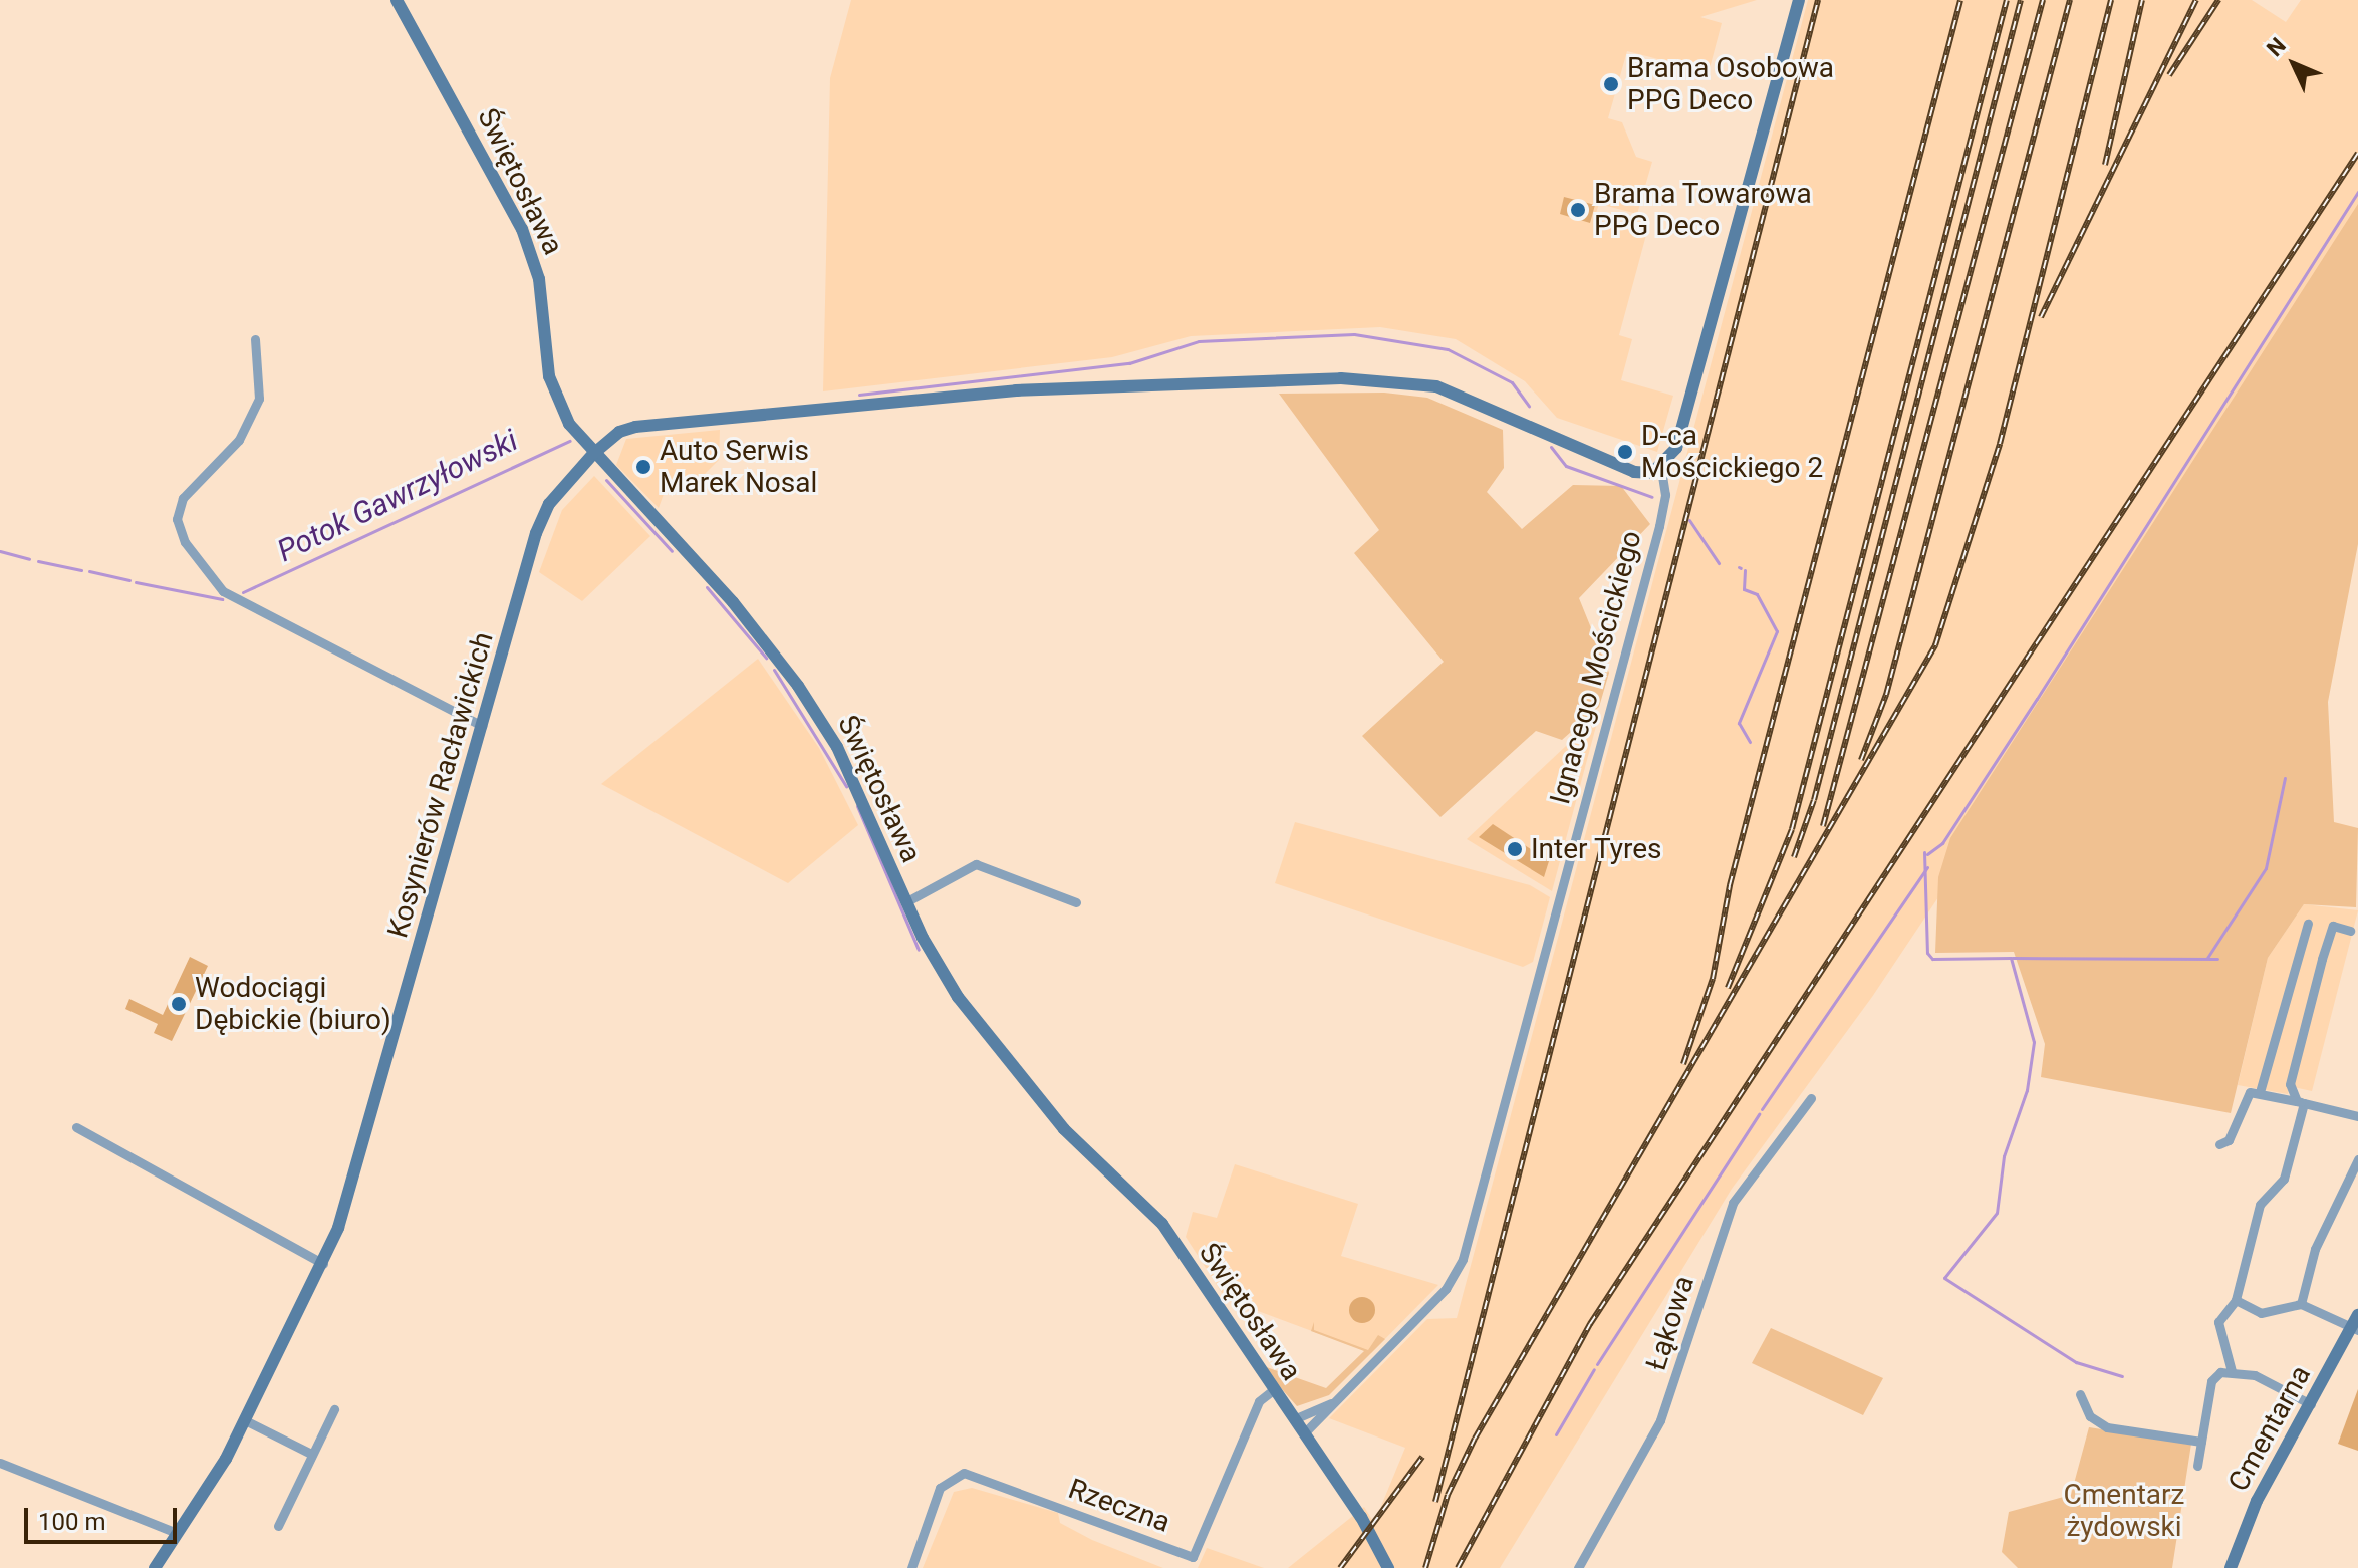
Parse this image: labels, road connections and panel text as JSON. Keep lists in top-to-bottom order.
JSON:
{
  "streets": {
    "street": [
      "Świętosława",
      "Ignacego Mościckiego",
      "Kosynierów Racławickich",
      "Łąkowa",
      "Cmentarna",
      "Rzeczna"
    ]
  },
  "crossings": [
    ["Świętosława", "Ignacego Mościckiego"],
    ["Świętosława", "Kosynierów Racławickich"],
    ["Świętosława", "Rzeczna"],
    ["Ignacego Mościckiego", "Kosynierów Racławickich"]
  ],
  "water": ["Potok Gawrzyłowski"],
  "parks": ["Cmentarz żydowski"],
  "places": [
    "Brama Osobowa PPG Deco",
    "Brama Towarowa PPG Deco",
    "D-ca Mościckiego 2",
    "Auto Serwis Marek Nosal",
    "Inter Tyres",
    "Wodociągi Dębickie (biuro)"
  ],
  "scale_bar": "100 m",
  "north": "top left"
}
